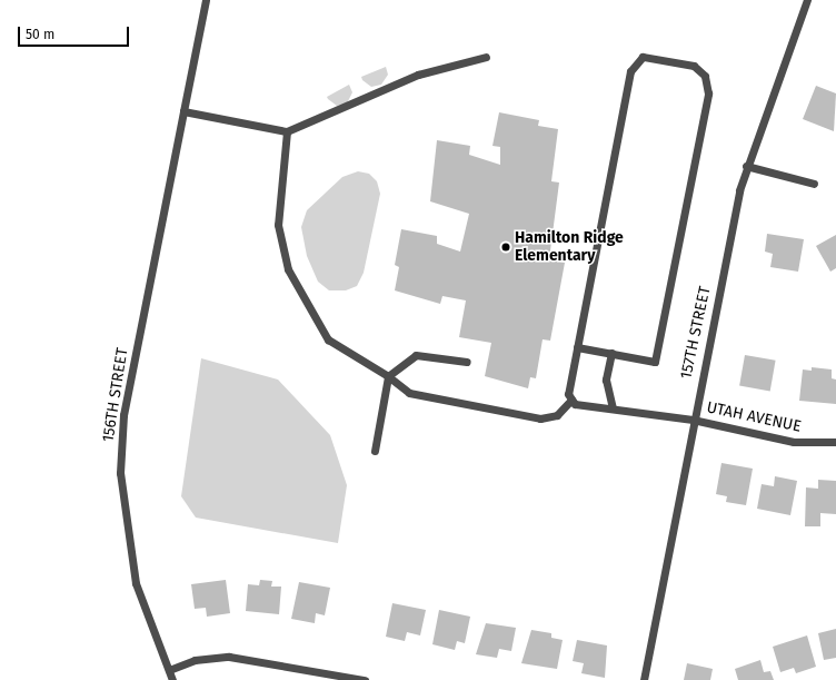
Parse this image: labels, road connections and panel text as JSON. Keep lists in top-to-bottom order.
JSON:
{
  "streets": {
    "street": ["157TH STREET", "156TH STREET", "UTAH AVENUE"]
  },
  "crossings": [
    ["157TH STREET", "UTAH AVENUE"]
  ],
  "places": ["Hamilton Ridge Elementary"],
  "scale_bar": "50 m"
}
